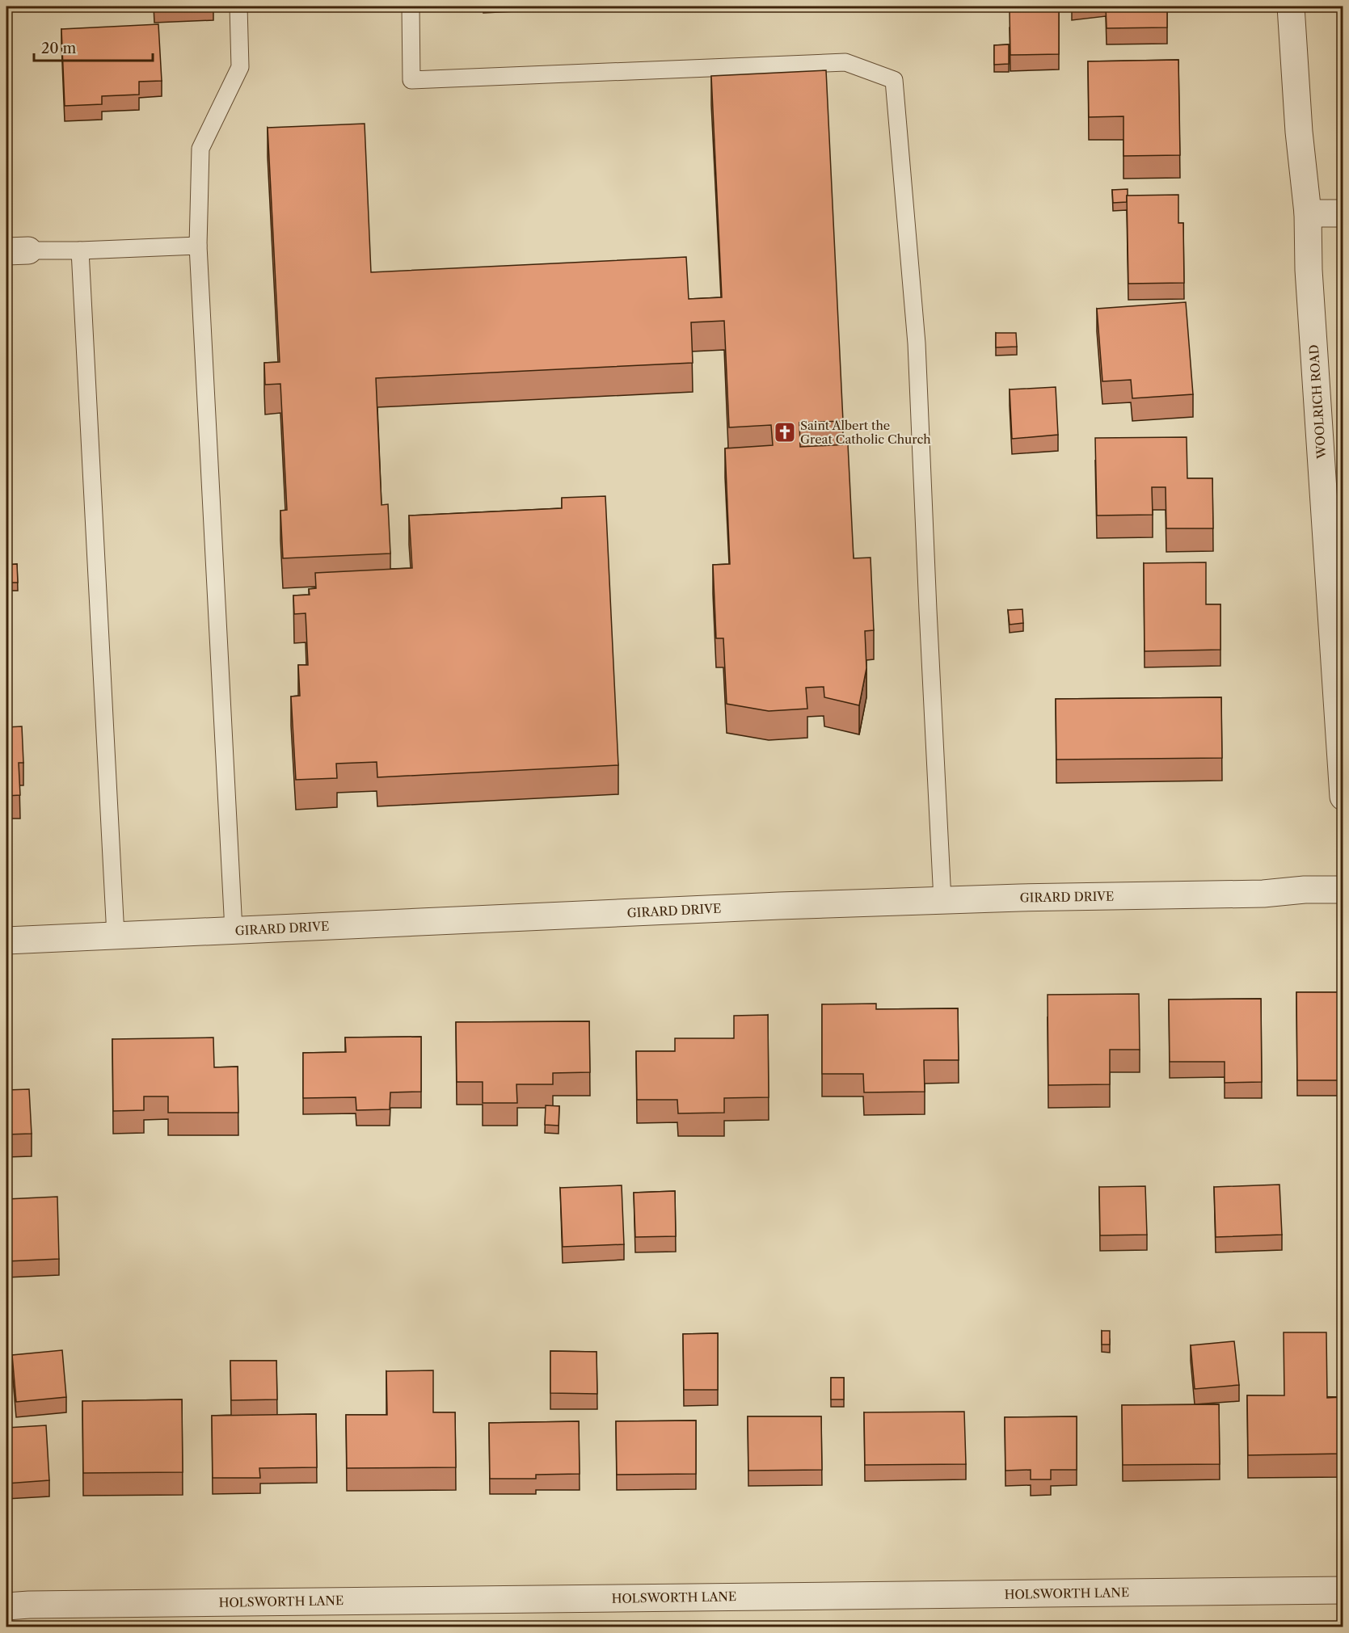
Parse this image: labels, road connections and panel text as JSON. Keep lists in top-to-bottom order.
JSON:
{
  "streets": {
    "street": ["WOOLRICH ROAD", "GIRARD DRIVE", "HOLSWORTH LANE"]
  },
  "places": {
    "church": ["Saint Albert the Great Catholic Church"]
  },
  "scale_bar": "20 m"
}
